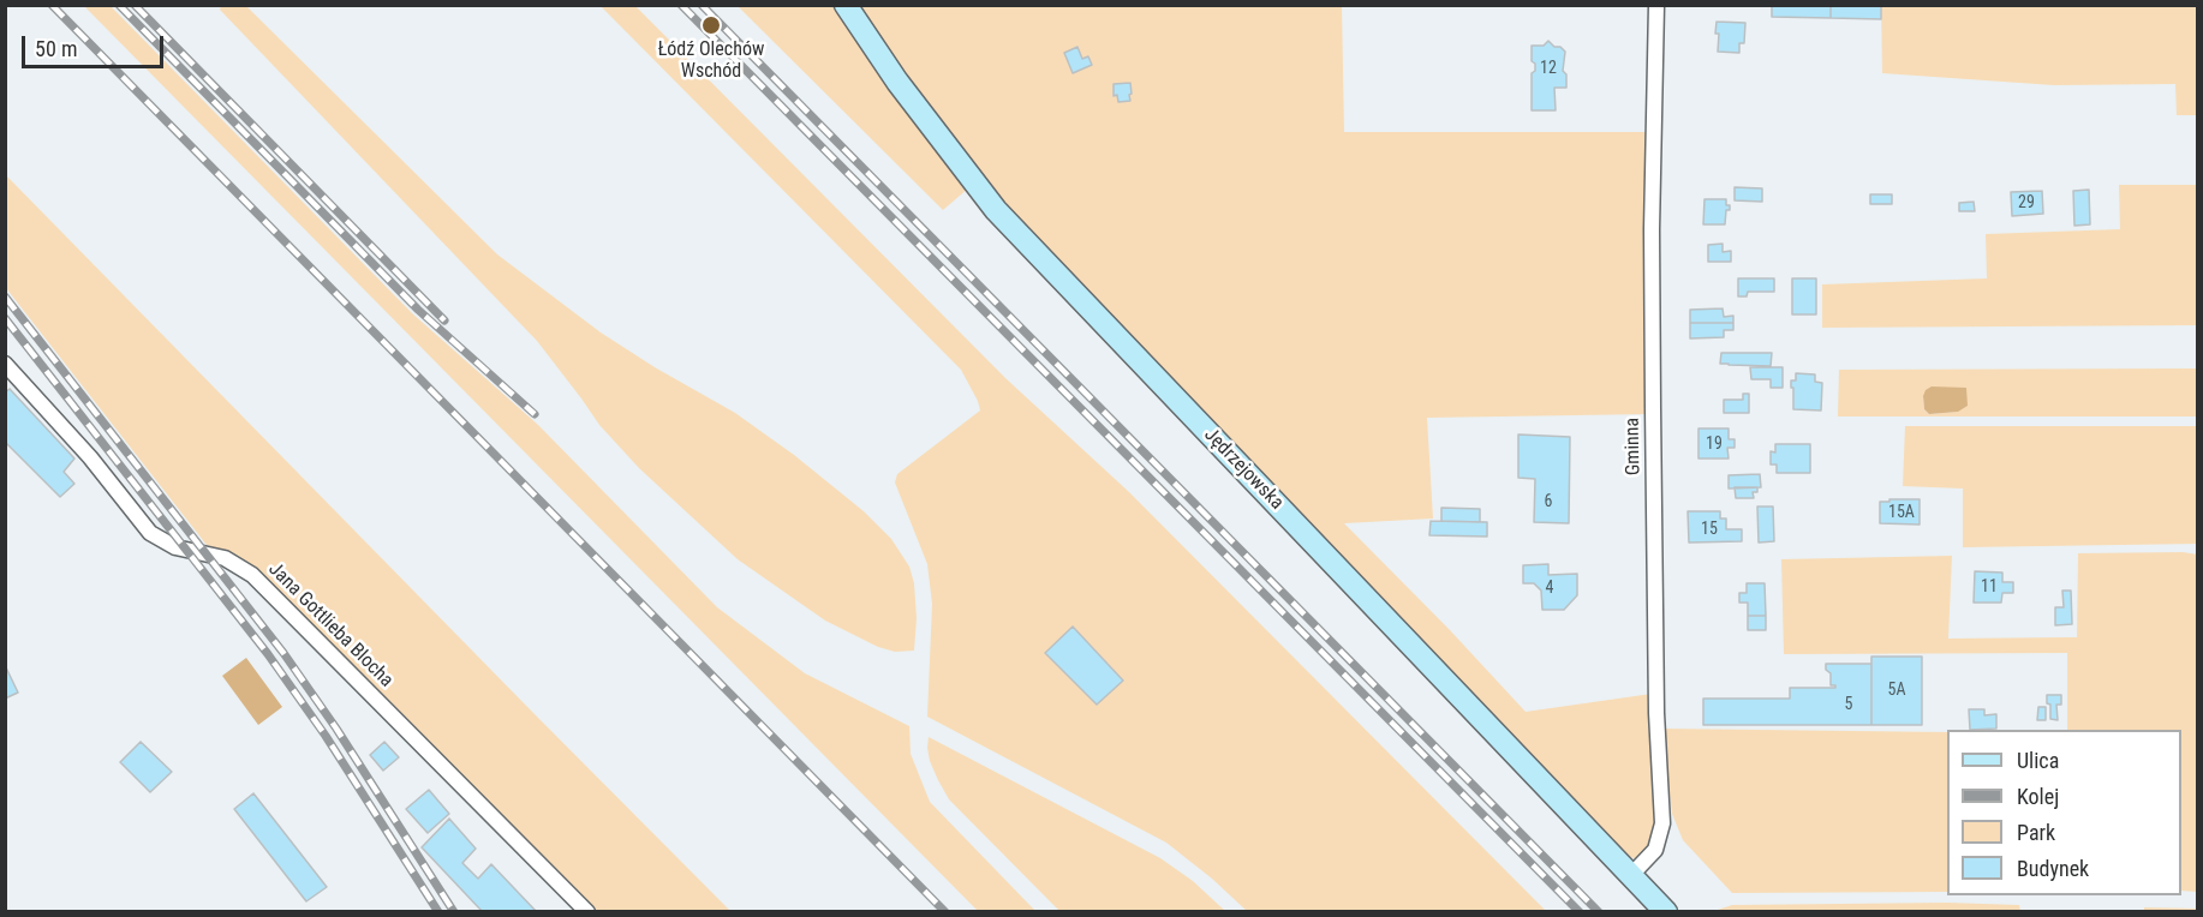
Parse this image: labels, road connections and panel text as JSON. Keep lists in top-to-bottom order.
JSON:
{
  "streets": {
    "street": ["Gminna", "Jędrzejowska", "Jana Gottlieba Blocha"]
  },
  "crossings": [
    ["Gminna", "Jędrzejowska"]
  ],
  "places": ["Łódź Olechów Wschód"],
  "house_numbers": [
    "12",
    "29",
    "19",
    "6",
    "15A",
    "15",
    "11",
    "4",
    "5A",
    "5"
  ],
  "legend": [
    "Ulica",
    "Kolej",
    "Park",
    "Budynek"
  ],
  "scale_bar": "50 m"
}
